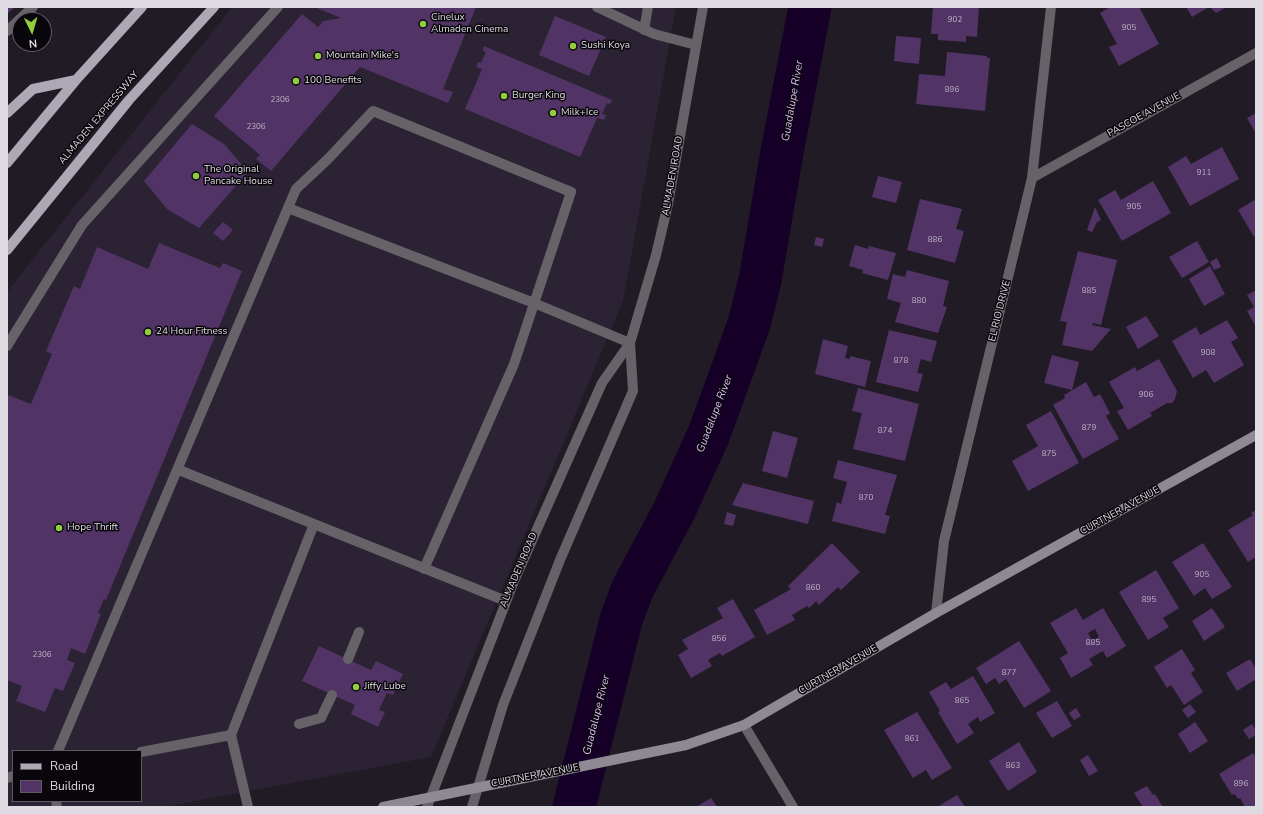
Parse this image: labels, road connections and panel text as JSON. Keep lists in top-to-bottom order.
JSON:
{
  "streets": {
    "main road": ["ALMADEN EXPRESSWAY", "CURTNER AVENUE"],
    "street": ["PASCOE AVENUE", "ALMADEN ROAD", "EL RIO DRIVE"]
  },
  "crossings": [
    ["PASCOE AVENUE", "EL RIO DRIVE"],
    ["ALMADEN ROAD", "CURTNER AVENUE"],
    ["EL RIO DRIVE", "CURTNER AVENUE"]
  ],
  "water": ["Guadalupe River"],
  "places": [
    "Cinelux Almaden Cinema",
    "Sushi Koya",
    "Mountain Mike's",
    "100 Benefits",
    "Burger King",
    "Milk+Ice",
    "The Original Pancake House",
    "24 Hour Fitness",
    "Hope Thrift",
    "Jiffy Lube"
  ],
  "house_numbers": [
    "902",
    "905",
    "896",
    "2306",
    "2306",
    "911",
    "905",
    "886",
    "885",
    "880",
    "908",
    "878",
    "906",
    "879",
    "874",
    "875",
    "870",
    "905",
    "860",
    "895",
    "856",
    "885",
    "2306",
    "877",
    "865",
    "861",
    "863",
    "896"
  ],
  "legend": ["Road", "Building"],
  "north": "bottom"
}
